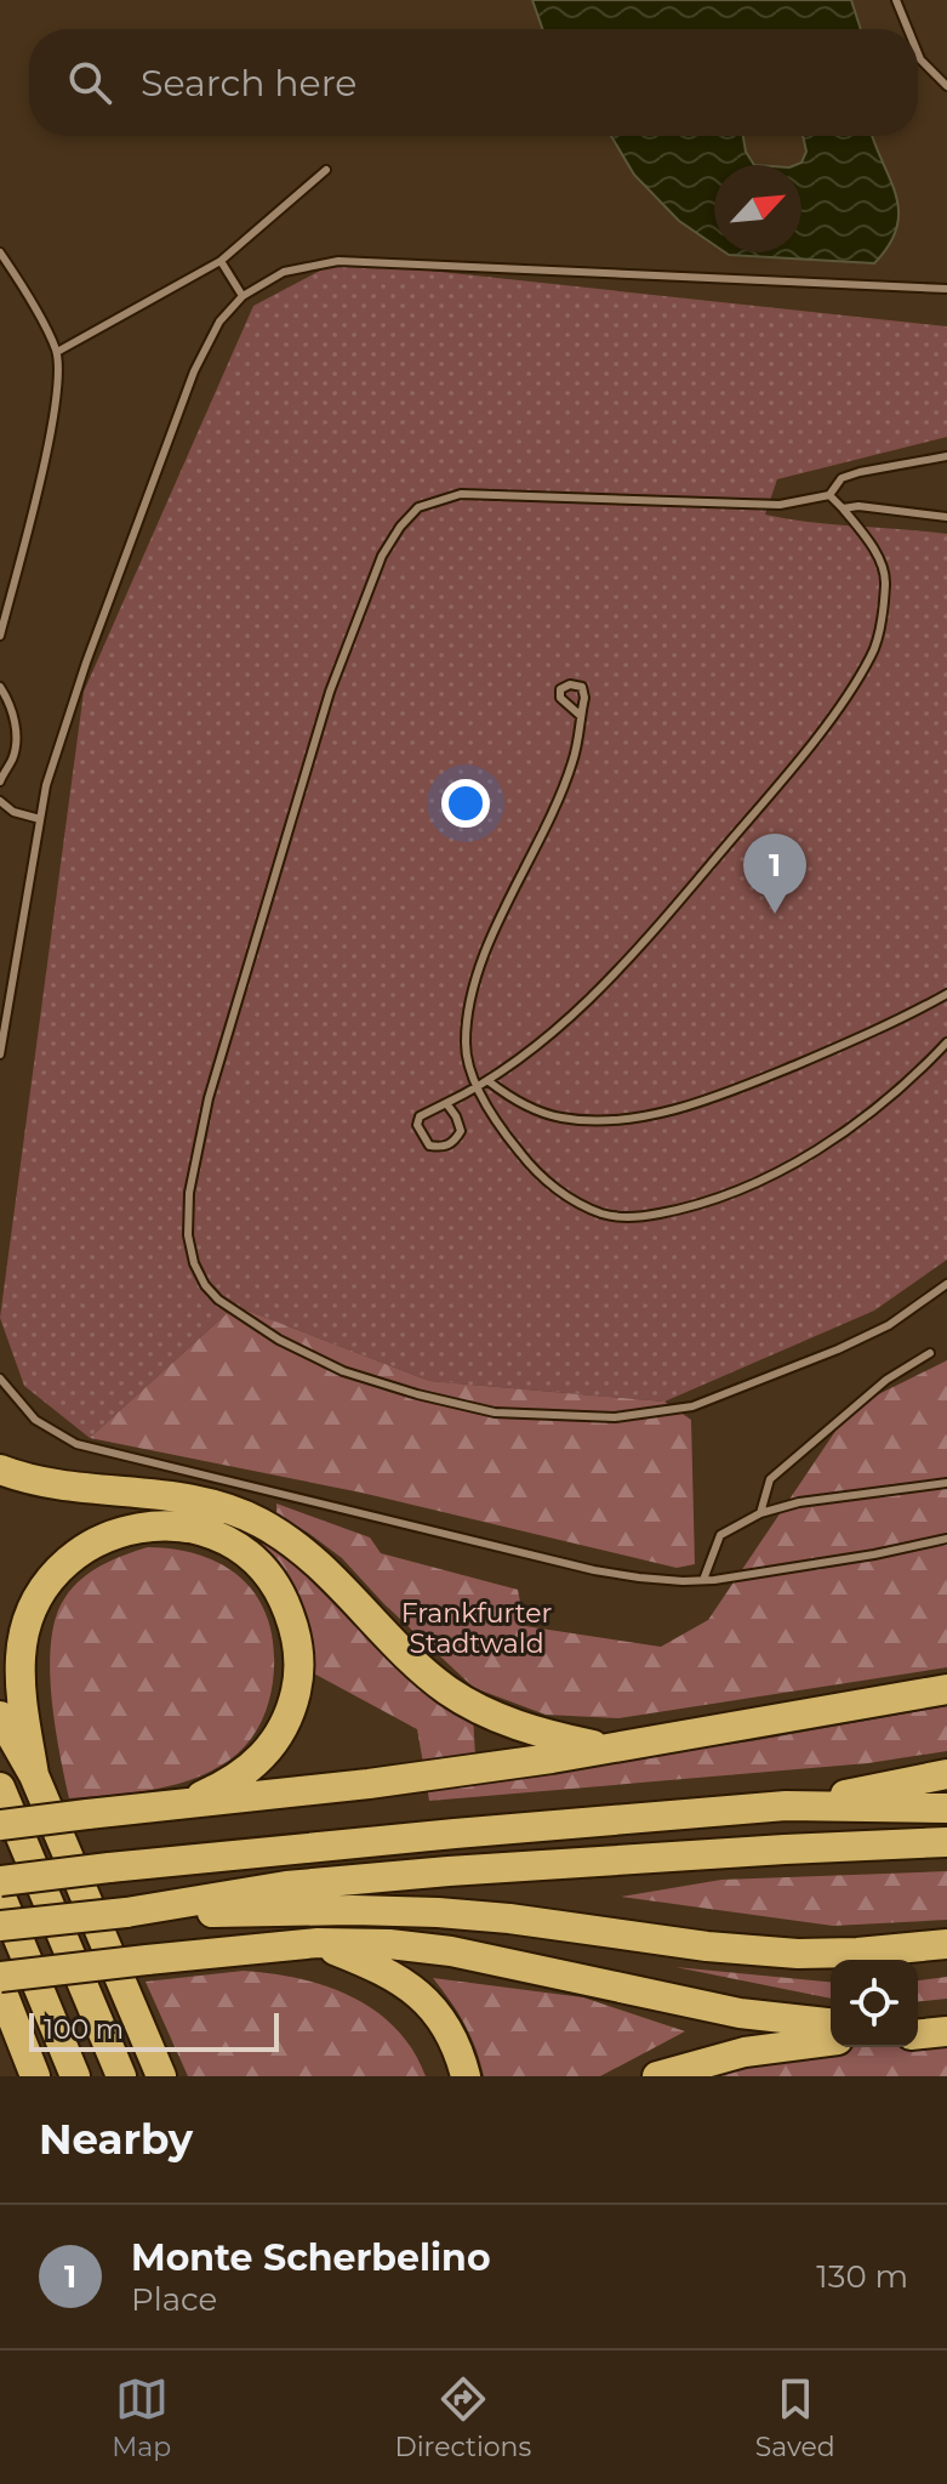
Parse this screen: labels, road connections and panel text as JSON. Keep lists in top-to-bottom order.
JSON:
{
  "parks": ["Frankfurter Stadtwald"],
  "scale_bar": "100 m",
  "north": "top right",
  "page": {
    "search": "Search here",
    "pins": "1",
    "scale": "100 m",
    "heading": "Nearby",
    "list": [
      {
        "mark": "1",
        "name": "Monte Scherbelino",
        "note": "Place",
        "value": "130 m"
      }
    ],
    "nav": ["Map", "Directions", "Saved"]
  }
}
